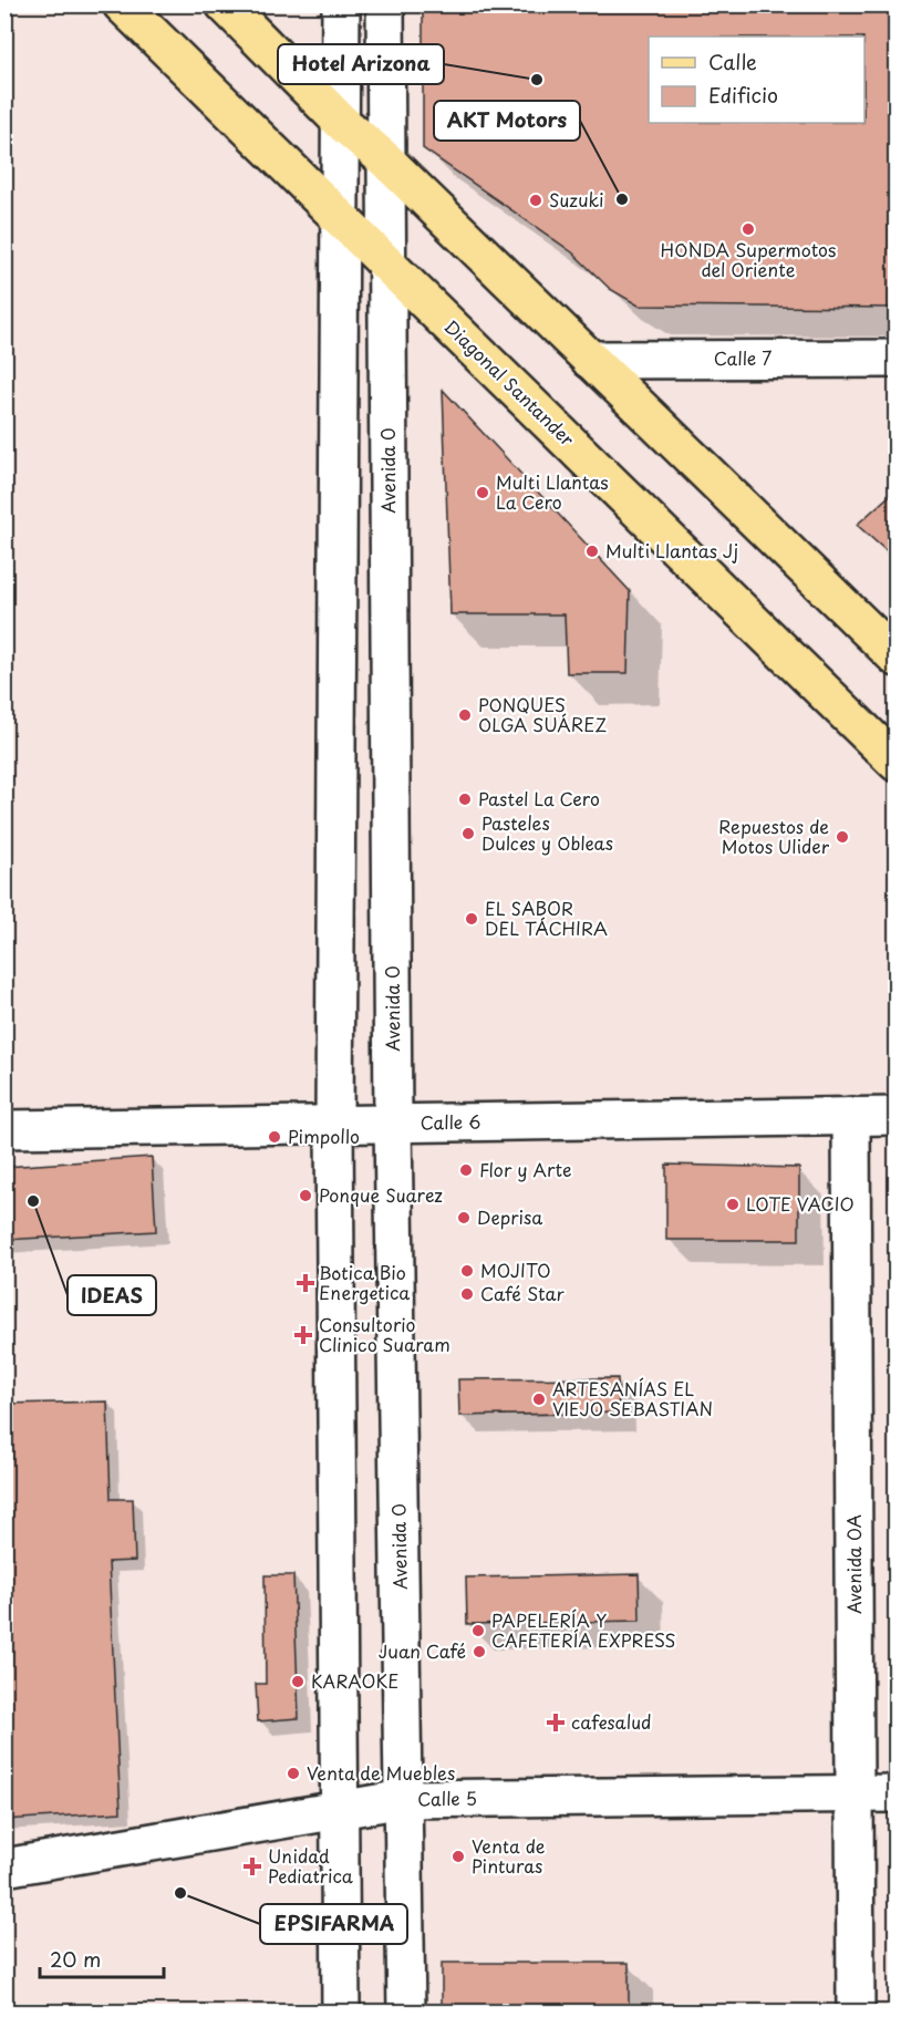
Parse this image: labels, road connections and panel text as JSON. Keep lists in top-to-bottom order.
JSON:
{
  "streets": {
    "main road": ["Diagonal Santander"],
    "street": [
      "Calle 7",
      "Avenida 0",
      "Calle 6",
      "Avenida 0A",
      "Calle 5"
    ]
  },
  "crossings": [
    ["Diagonal Santander", "Avenida 0"],
    ["Avenida 0", "Calle 6"],
    ["Avenida 0", "Calle 5"],
    ["Calle 6", "Avenida 0A"],
    ["Avenida 0A", "Calle 5"]
  ],
  "places": {
    "other": [
      "Hotel Arizona",
      "AKT Motors",
      "Suzuki",
      "HONDA Supermotos del Oriente",
      "Multi Llantas La Cero",
      "Multi Llantas Jj",
      "PONQUES OLGA SUÁREZ",
      "Pastel La Cero",
      "Pasteles Dulces y Obleas",
      "Repuestos de Motos Ulider",
      "EL SABOR DEL TÁCHIRA",
      "Pimpollo",
      "Flor y Arte",
      "Ponque Suarez",
      "IDEAS",
      "LOTE VACIO",
      "Deprisa",
      "MOJITO",
      "Café Star",
      "ARTESANÍAS EL VIEJO SEBASTIAN",
      "PAPELERÍA Y CAFETERÍA EXPRESS",
      "Juan Café",
      "KARAOKE",
      "Venta de Muebles",
      "Venta de Pinturas",
      "EPSIFARMA"
    ],
    "health": [
      "Botica Bio Energetica",
      "Consultorio Clinico Suaram",
      "cafesalud",
      "Unidad Pediatrica"
    ]
  },
  "legend": ["Calle", "Edificio"],
  "scale_bar": "20 m"
}
